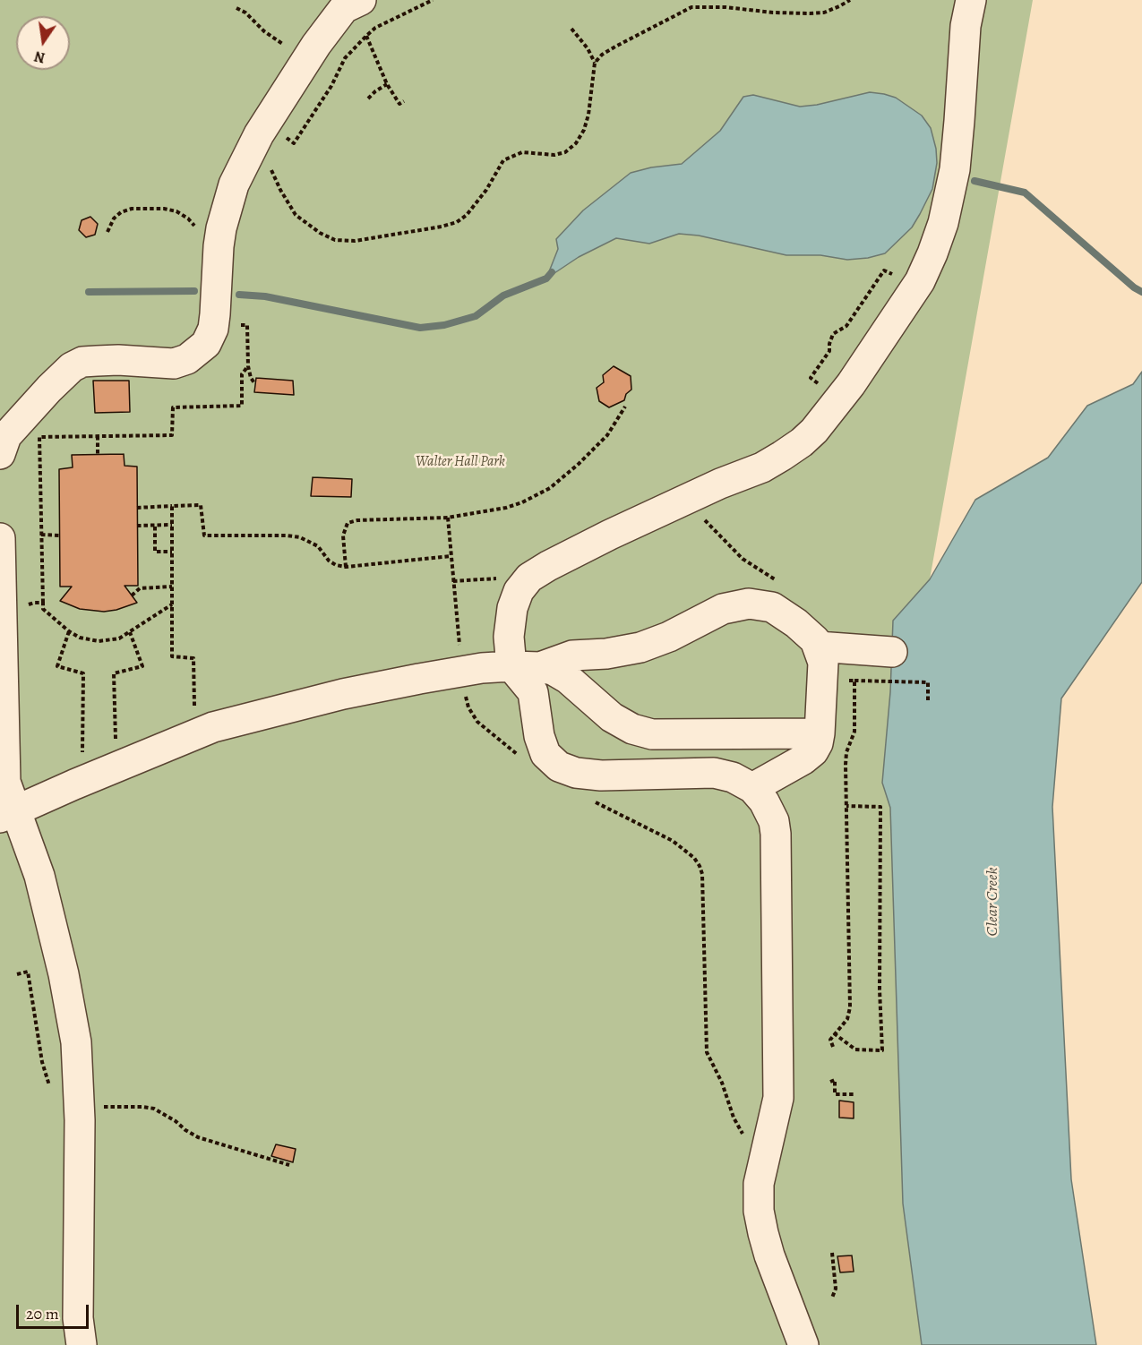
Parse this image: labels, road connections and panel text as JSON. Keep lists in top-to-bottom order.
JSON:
{
  "water": ["Clear Creek"],
  "parks": ["Walter Hall Park"],
  "scale_bar": "20 m",
  "north": "bottom"
}
